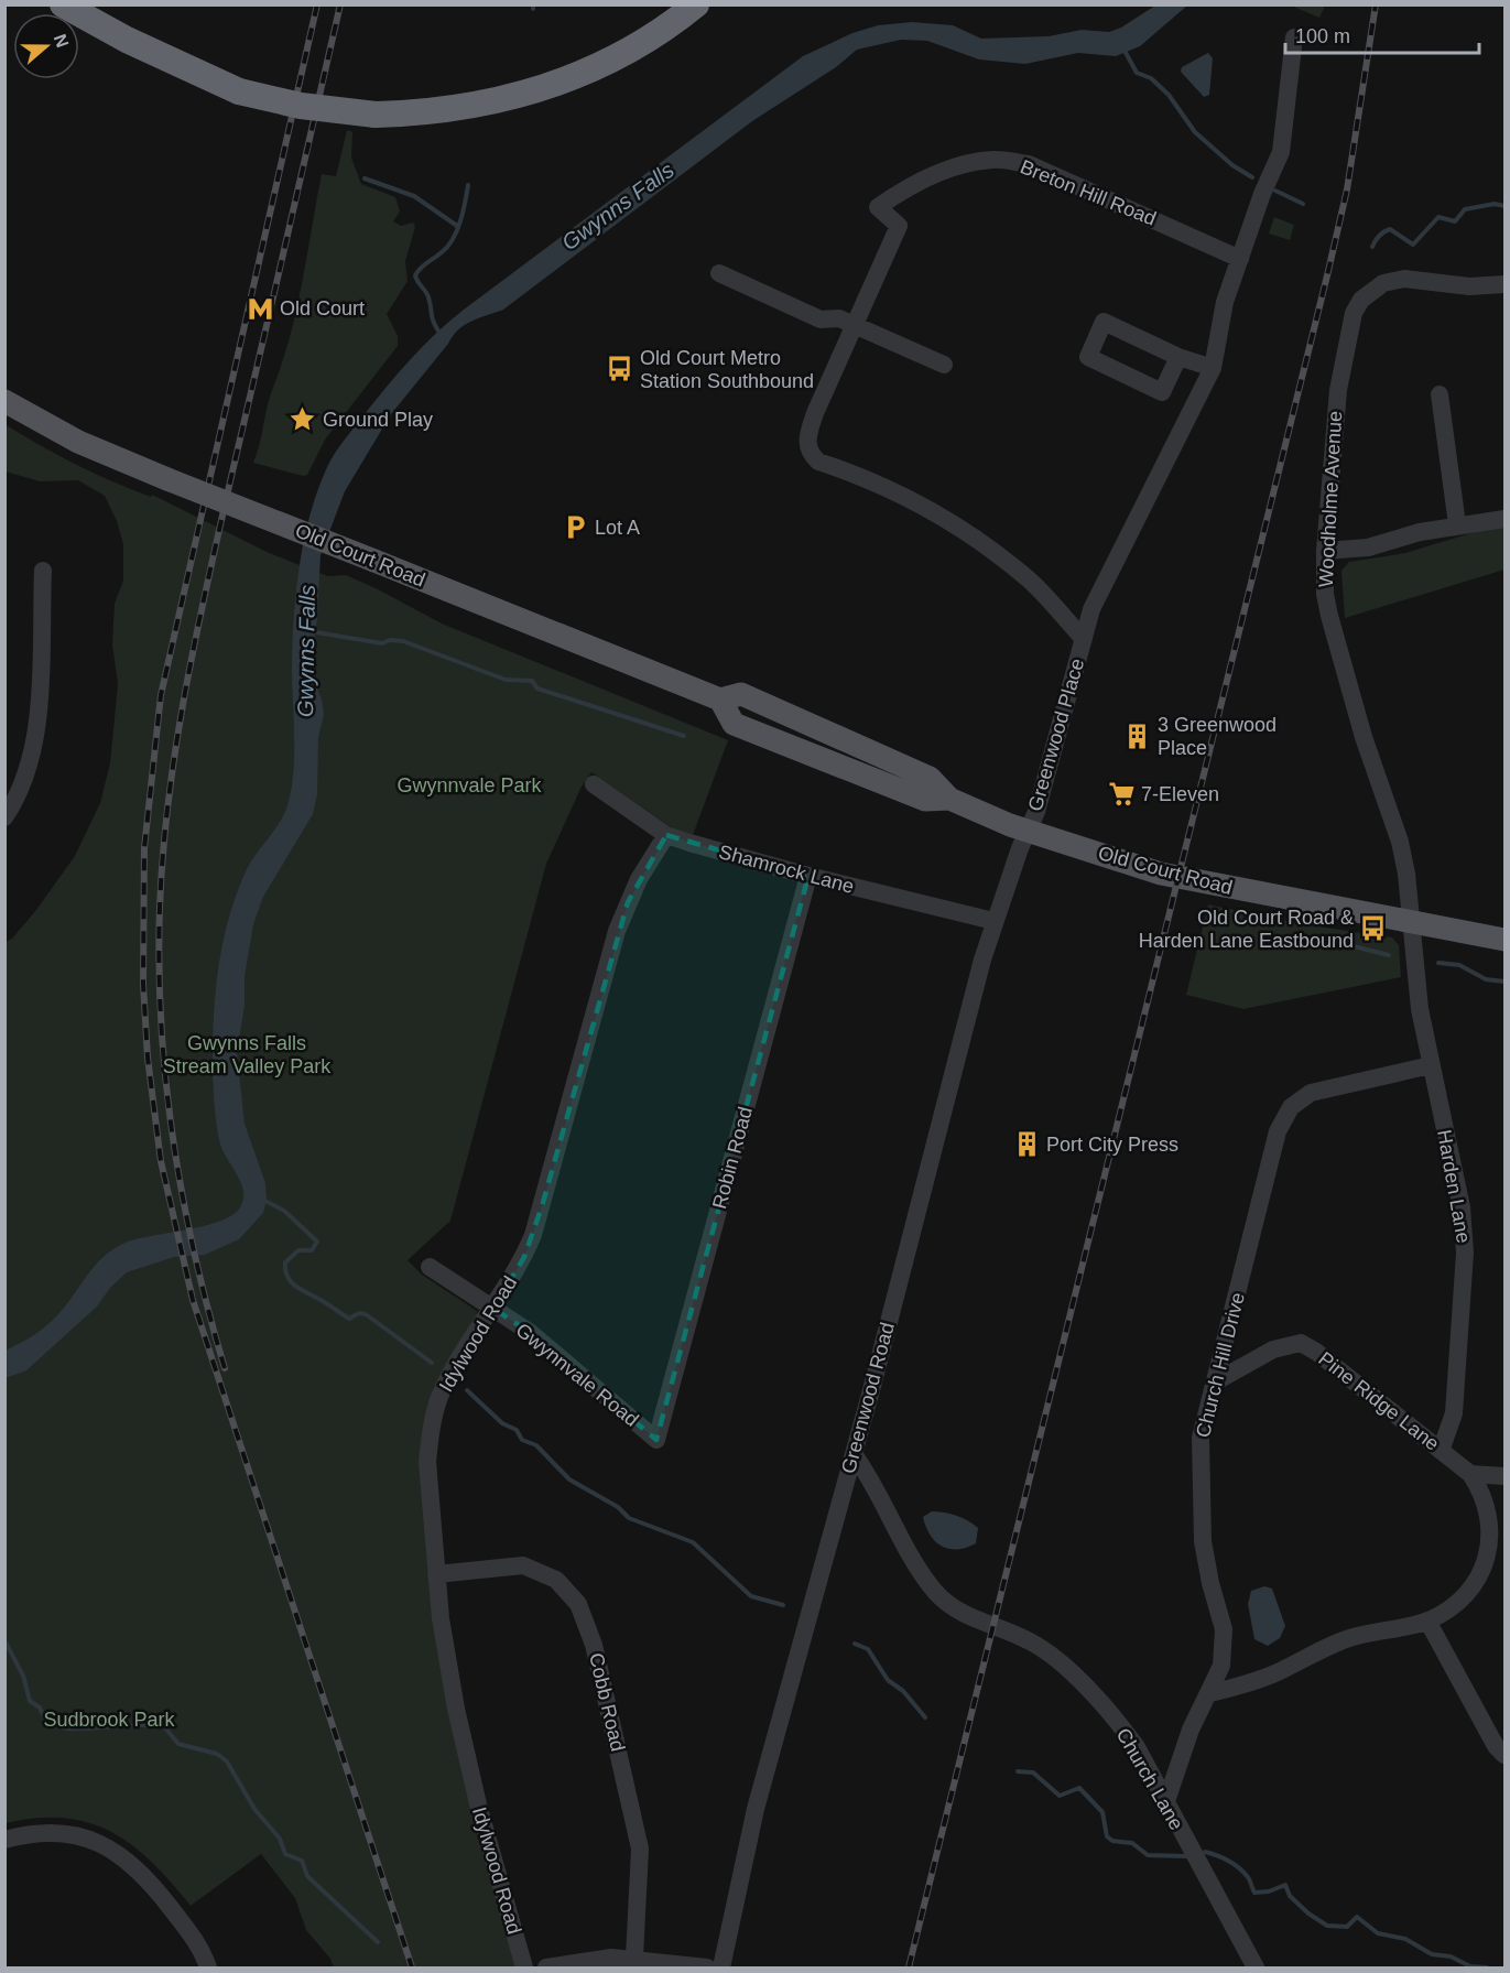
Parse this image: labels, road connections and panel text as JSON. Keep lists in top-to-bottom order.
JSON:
{
  "streets": {
    "main road": ["Old Court Road"],
    "street": [
      "Breton Hill Road",
      "Woodholme Avenue",
      "Greenwood Place",
      "Shamrock Lane",
      "Robin Road",
      "Harden Lane",
      "Idylwood Road",
      "Church Hill Drive",
      "Gwynnvale Road",
      "Greenwood Road",
      "Pine Ridge Lane",
      "Cobb Road",
      "Church Lane"
    ]
  },
  "crossings": [
    ["Woodholme Avenue", "Old Court Road"],
    ["Woodholme Avenue", "Harden Lane"],
    ["Old Court Road", "Greenwood Place"],
    ["Old Court Road", "Harden Lane"],
    ["Old Court Road", "Greenwood Road"],
    ["Greenwood Place", "Greenwood Road"],
    ["Shamrock Lane", "Robin Road"],
    ["Shamrock Lane", "Idylwood Road"],
    ["Shamrock Lane", "Greenwood Road"],
    ["Robin Road", "Gwynnvale Road"],
    ["Harden Lane", "Church Hill Drive"],
    ["Harden Lane", "Pine Ridge Lane"],
    ["Idylwood Road", "Gwynnvale Road"],
    ["Idylwood Road", "Cobb Road"],
    ["Church Hill Drive", "Pine Ridge Lane"],
    ["Church Hill Drive", "Church Lane"],
    ["Greenwood Road", "Church Lane"]
  ],
  "water": ["Gwynns Falls"],
  "parks": ["Gwynnvale Park", "Gwynns Falls Stream Valley Park", "Sudbrook Park"],
  "places": {
    "metro station": ["Old Court"],
    "bus stop": ["Old Court Metro Station Southbound", "Old Court Road & Harden Lane Eastbound"],
    "place": ["Ground Play"],
    "parking": ["Lot A"],
    "building": ["3 Greenwood Place", "Port City Press"],
    "supermarket": ["7-Eleven"]
  },
  "scale_bar": "100 m",
  "north": "right"
}
